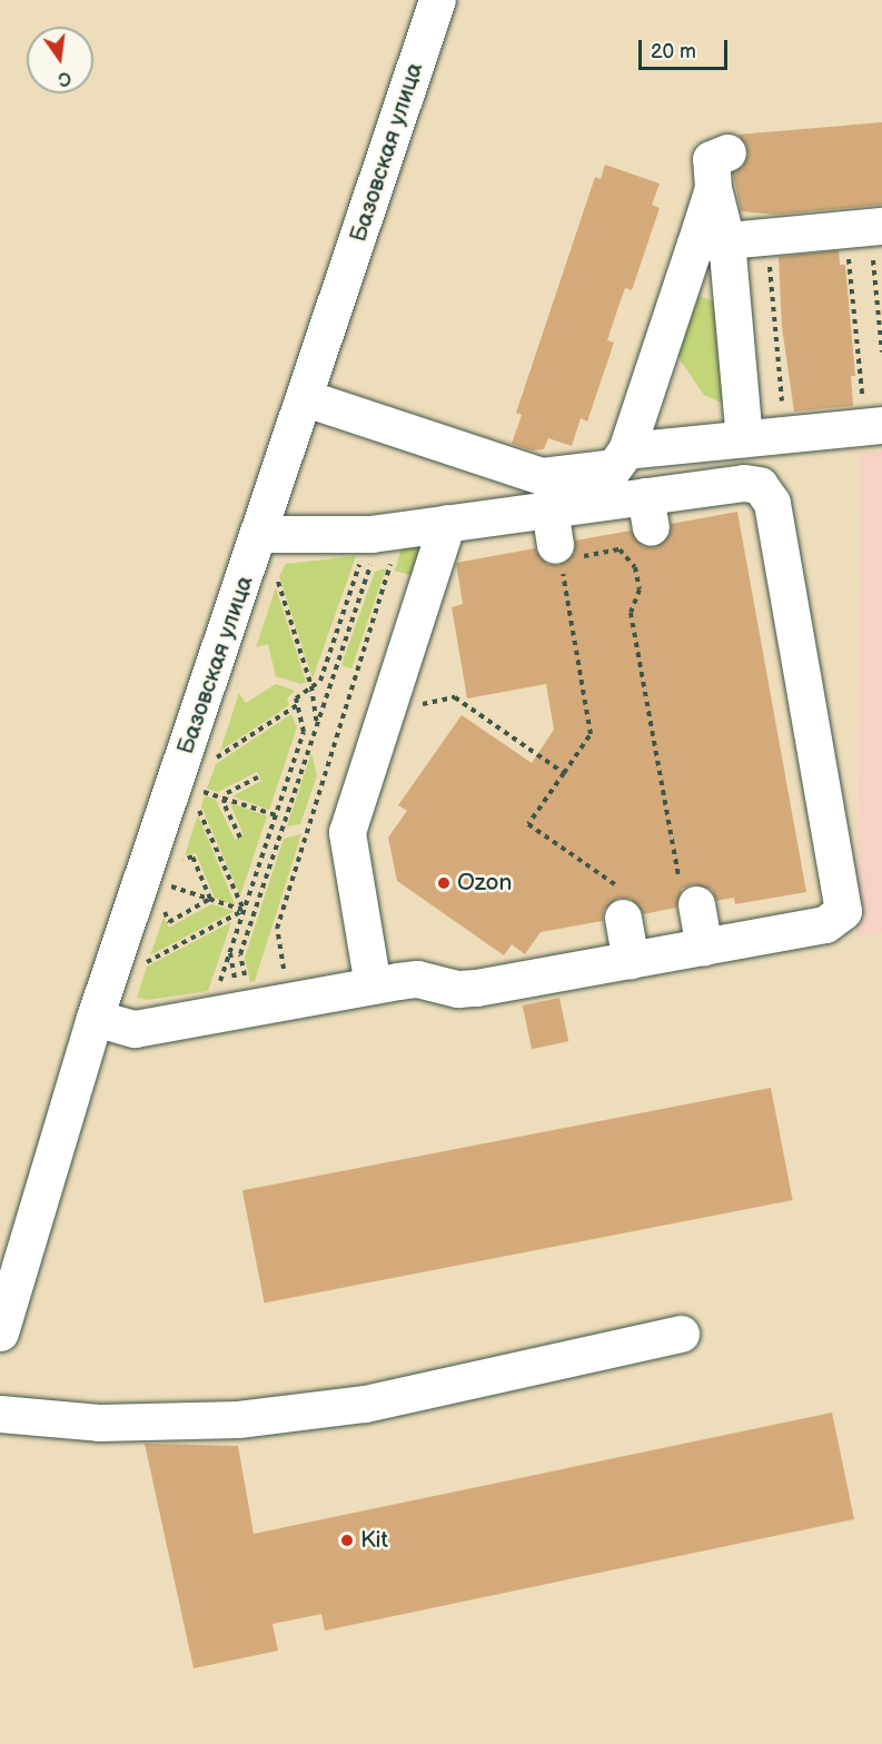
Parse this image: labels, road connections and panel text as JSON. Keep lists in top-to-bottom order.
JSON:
{
  "streets": {
    "street": ["Базовская улица"]
  },
  "places": ["Ozon", "Kit"],
  "scale_bar": "20 m",
  "north": "bottom"
}
